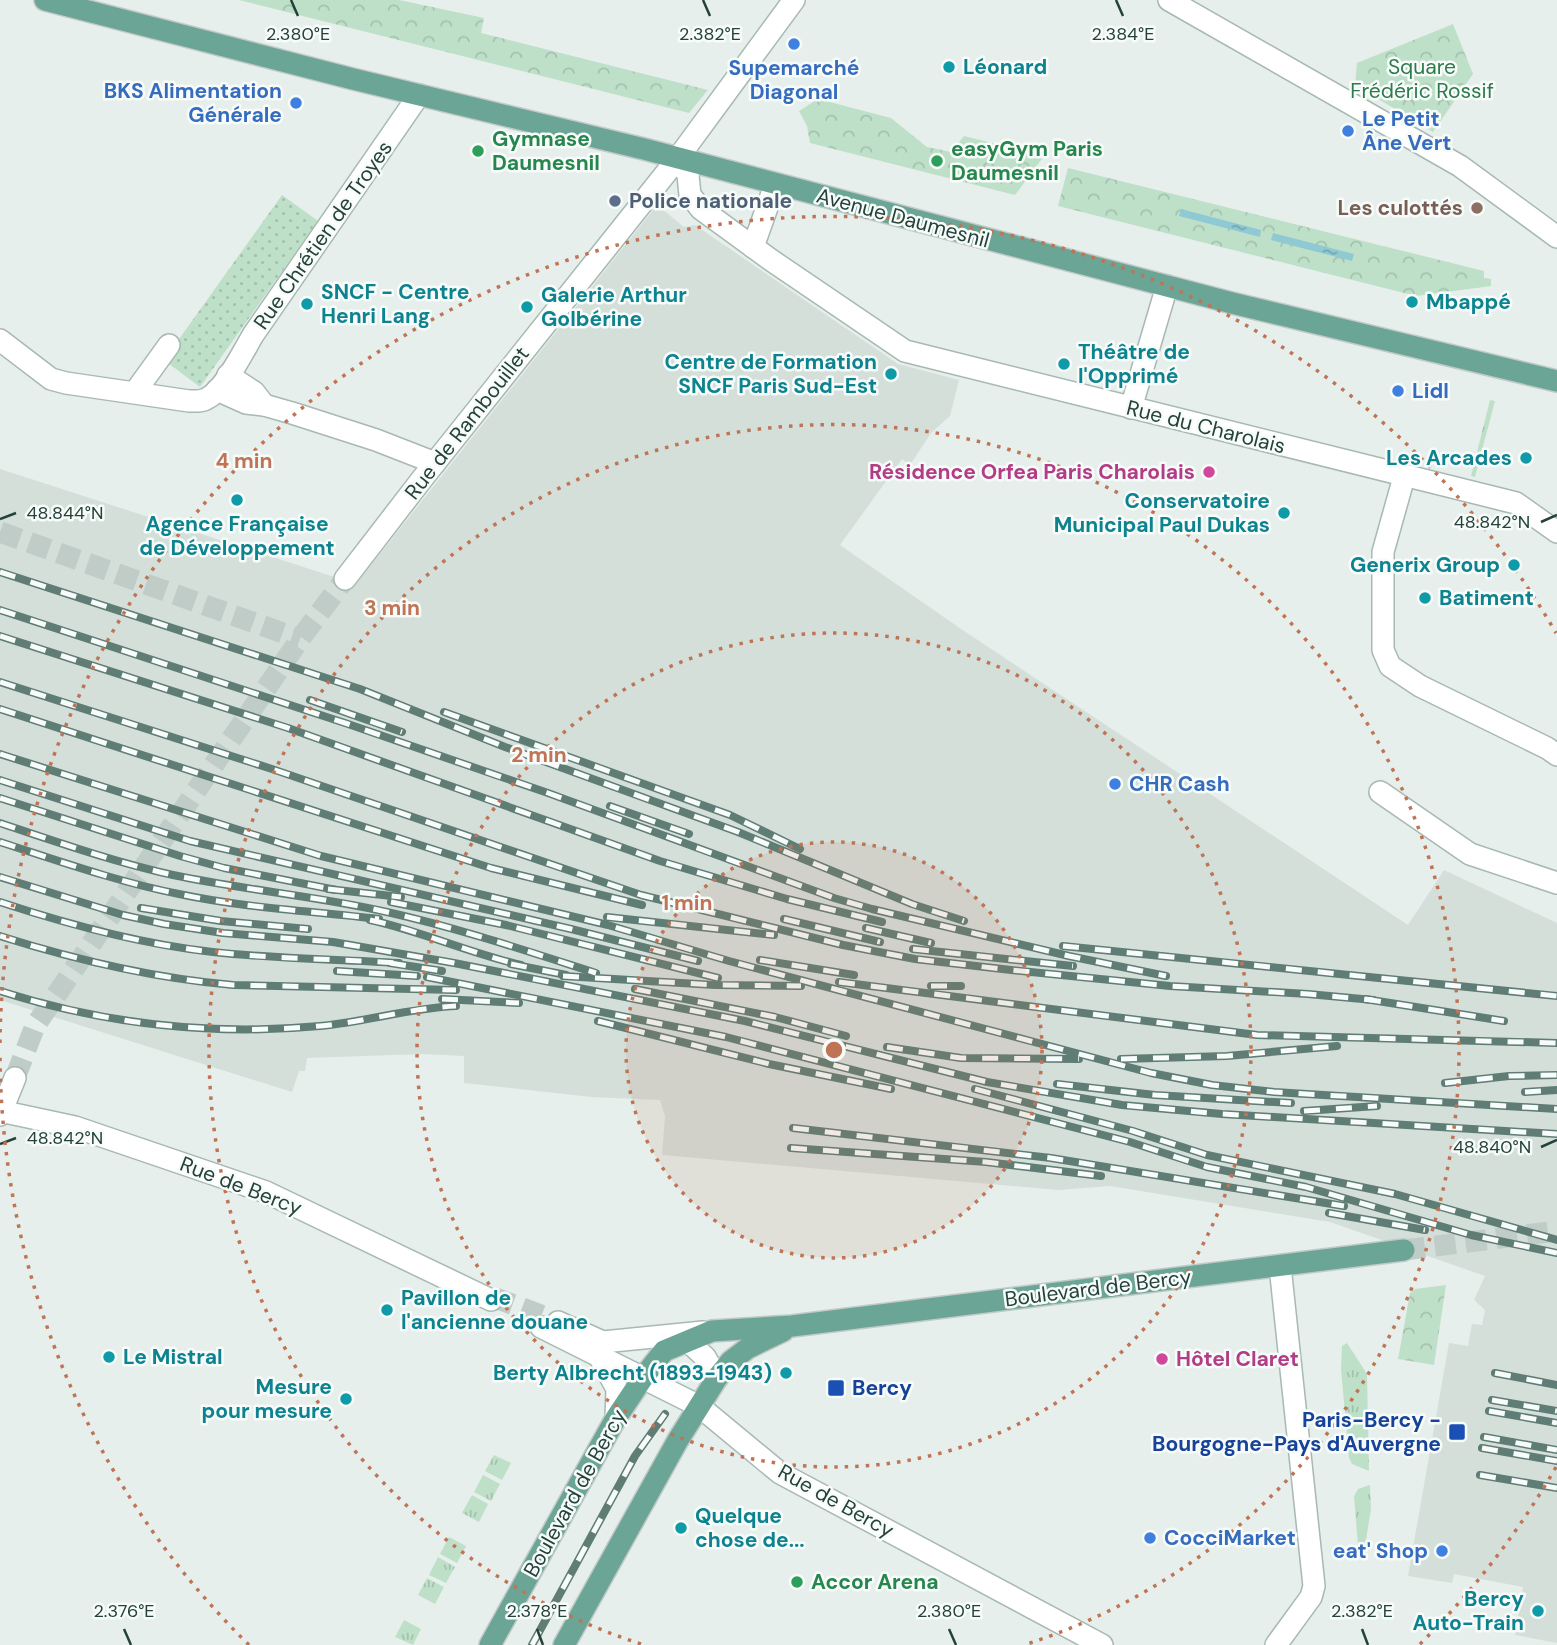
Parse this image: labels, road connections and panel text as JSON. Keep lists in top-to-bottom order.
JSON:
{
  "streets": {
    "main road": ["Avenue Daumesnil", "Boulevard de Bercy"],
    "street": [
      "Rue Chrétien de Troyes",
      "Rue de Rambouillet",
      "Rue du Charolais",
      "Rue de Bercy"
    ]
  },
  "crossings": [
    ["Avenue Daumesnil", "Rue Chrétien de Troyes"],
    ["Avenue Daumesnil", "Rue de Rambouillet"],
    ["Avenue Daumesnil", "Rue du Charolais"],
    ["Rue de Rambouillet", "Rue du Charolais"],
    ["Rue de Bercy", "Boulevard de Bercy"]
  ],
  "parks": ["Square Frédéric Rossif"],
  "places": {
    "other": [
      "Supemarché Diagonal",
      "Léonard",
      "BKS Alimentation Générale",
      "Le Petit Âne Vert",
      "Gymnase Daumesnil",
      "easyGym Paris Daumesnil",
      "Police nationale",
      "Les culottés",
      "Mbappé",
      "SNCF - Centre Henri Lang",
      "Galerie Arthur Golbérine",
      "Théâtre de l'Opprimé",
      "Centre de Formation SNCF Paris Sud-Est",
      "Lidl",
      "Les Arcades",
      "Résidence Orfea Paris Charolais",
      "Agence Française de Développement",
      "Conservatoire Municipal Paul Dukas",
      "Generix Group",
      "Batiment",
      "CHR Cash",
      "Pavillon de l'ancienne douane",
      "Le Mistral",
      "Hôtel Claret",
      "Berty Albrecht (1893-1943)",
      "Mesure pour mesure",
      "Quelque chose de...",
      "CocciMarket",
      "eat' Shop",
      "Accor Arena",
      "Bercy Auto-Train"
    ],
    "transit": ["Bercy", "Paris-Bercy - Bourgogne-Pays d'Auvergne"]
  },
  "coordinates": [
    "2.380°E",
    "2.382°E",
    "2.384°E",
    "48.844°N",
    "48.842°N",
    "48.840°N",
    "2.376°E",
    "2.378°E"
  ],
  "rings": [
    "4 min",
    "3 min",
    "2 min",
    "1 min"
  ]
}
